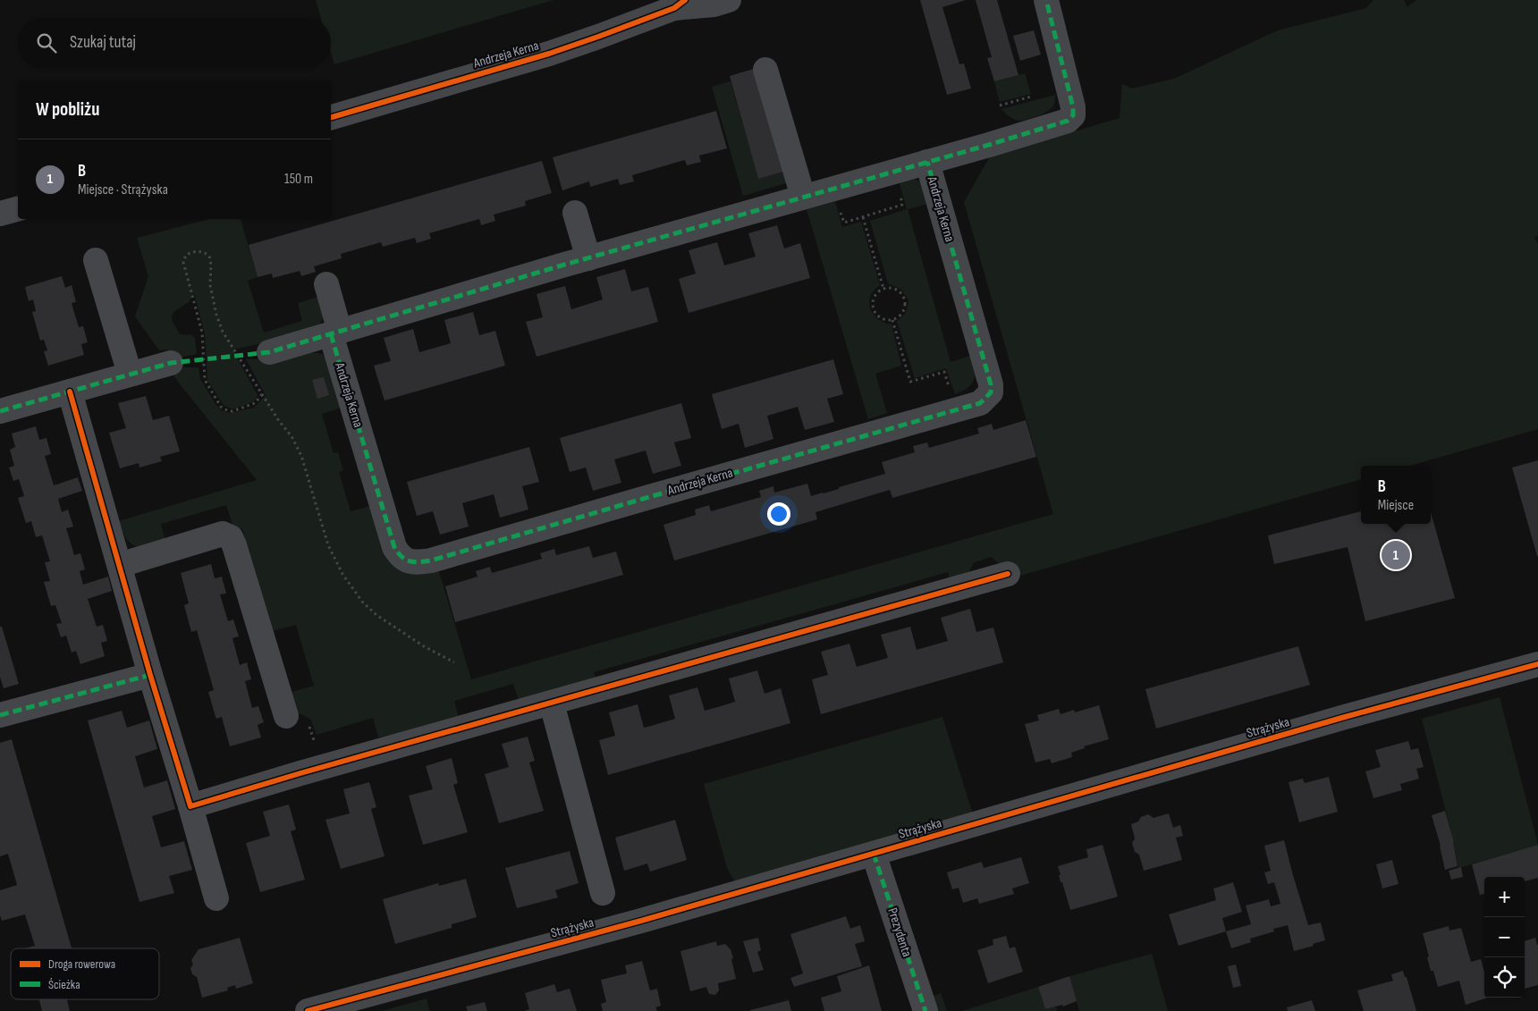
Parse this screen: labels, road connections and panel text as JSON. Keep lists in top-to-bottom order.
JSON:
{
  "streets": {
    "street": ["Andrzeja Kerna", "Strążyska", "Prezydenta"]
  },
  "crossings": [
    ["Strążyska", "Prezydenta"]
  ],
  "legend": ["Droga rowerowa", "Ścieżka"],
  "page": {
    "search": "Szukaj tutaj",
    "heading": "W pobliżu",
    "list": [
      {
        "mark": "1",
        "name": "B",
        "note": "Miejsce · Strążyska",
        "value": "150 m"
      }
    ],
    "popup": ["B", "Miejsce"],
    "pins": "1",
    "map_buttons": ["+", "−"]
  }
}
